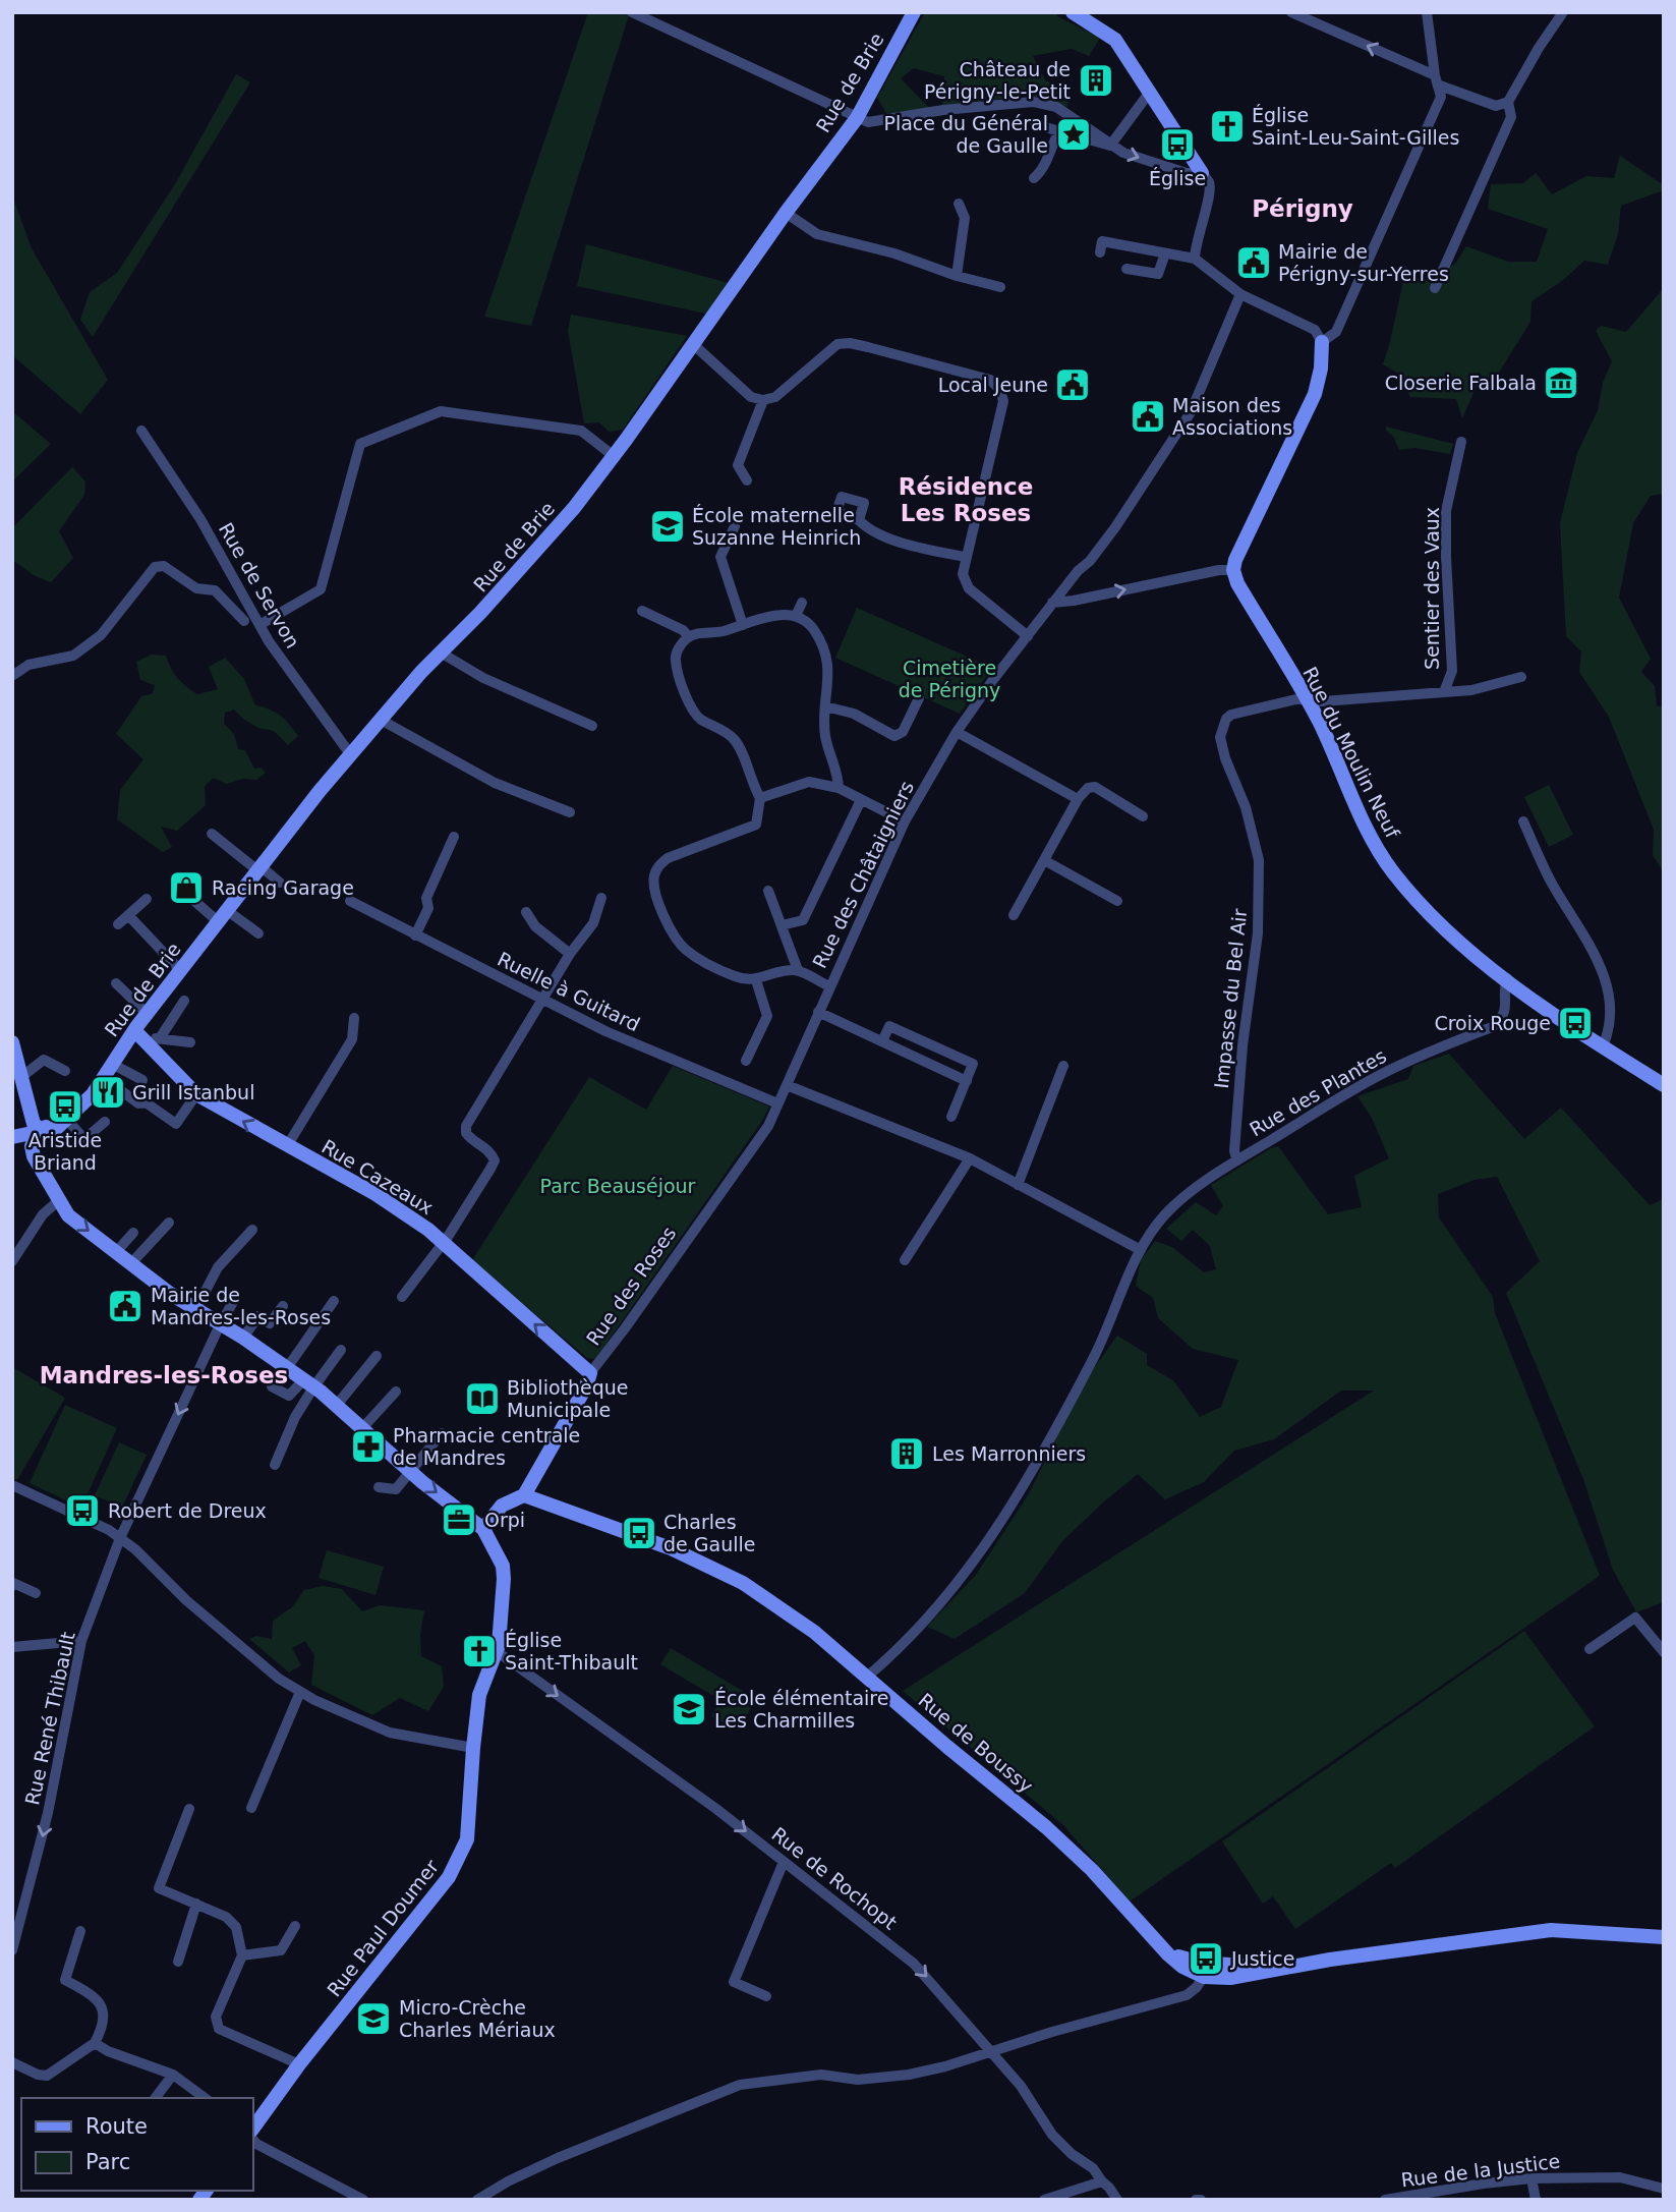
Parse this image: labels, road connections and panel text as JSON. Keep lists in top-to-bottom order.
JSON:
{
  "streets": {
    "street": [
      "Rue de Brie",
      "Rue de Servon",
      "Sentier des Vaux",
      "Rue du Moulin Neuf",
      "Rue des Châtaigniers",
      "Ruelle à Guitard",
      "Impasse du Bel Air",
      "Rue des Plantes",
      "Rue Cazeaux",
      "Rue des Roses",
      "Rue René Thibault",
      "Rue de Boussy",
      "Rue de Rochopt",
      "Rue Paul Doumer",
      "Rue de la Justice"
    ]
  },
  "crossings": [
    ["Rue de Brie", "Rue de Servon"],
    ["Rue de Brie", "Rue Cazeaux"],
    ["Rue du Moulin Neuf", "Impasse du Bel Air"],
    ["Rue du Moulin Neuf", "Rue des Plantes"],
    ["Rue des Châtaigniers", "Ruelle à Guitard"],
    ["Rue des Châtaigniers", "Rue des Roses"],
    ["Ruelle à Guitard", "Rue des Roses"],
    ["Impasse du Bel Air", "Rue des Plantes"],
    ["Rue des Plantes", "Rue de Boussy"],
    ["Rue Cazeaux", "Rue des Roses"],
    ["Rue des Roses", "Rue de Boussy"],
    ["Rue de Rochopt", "Rue Paul Doumer"]
  ],
  "one_way": ["Rue Cazeaux", "Rue René Thibault", "Rue de Rochopt"],
  "districts": ["Périgny", "Résidence Les Roses", "Mandres-les-Roses"],
  "parks": ["Cimetière de Périgny", "Parc Beauséjour"],
  "places": {
    "building": ["Château de Périgny-le-Petit", "Les Marronniers"],
    "church": ["Église Saint-Leu-Saint-Gilles", "Église Saint-Thibault"],
    "place": ["Place du Général de Gaulle"],
    "bus stop": [
      "Église",
      "Croix Rouge",
      "Aristide Briand",
      "Robert de Dreux",
      "Charles de Gaulle",
      "Justice"
    ],
    "public building": [
      "Mairie de Périgny-sur-Yerres",
      "Local Jeune",
      "Maison des Associations",
      "Mairie de Mandres-les-Roses"
    ],
    "museum": ["Closerie Falbala"],
    "school or university": ["École maternelle Suzanne Heinrich", "École élémentaire Les Charmilles", "Micro-Crèche Charles Mériaux"],
    "shop": ["Racing Garage"],
    "restaurant": ["Grill Istanbul"],
    "library": ["Bibliothèque Municipale"],
    "pharmacy": ["Pharmacie centrale de Mandres"],
    "office": ["Orpi"]
  },
  "legend": ["Route", "Parc"]
}
